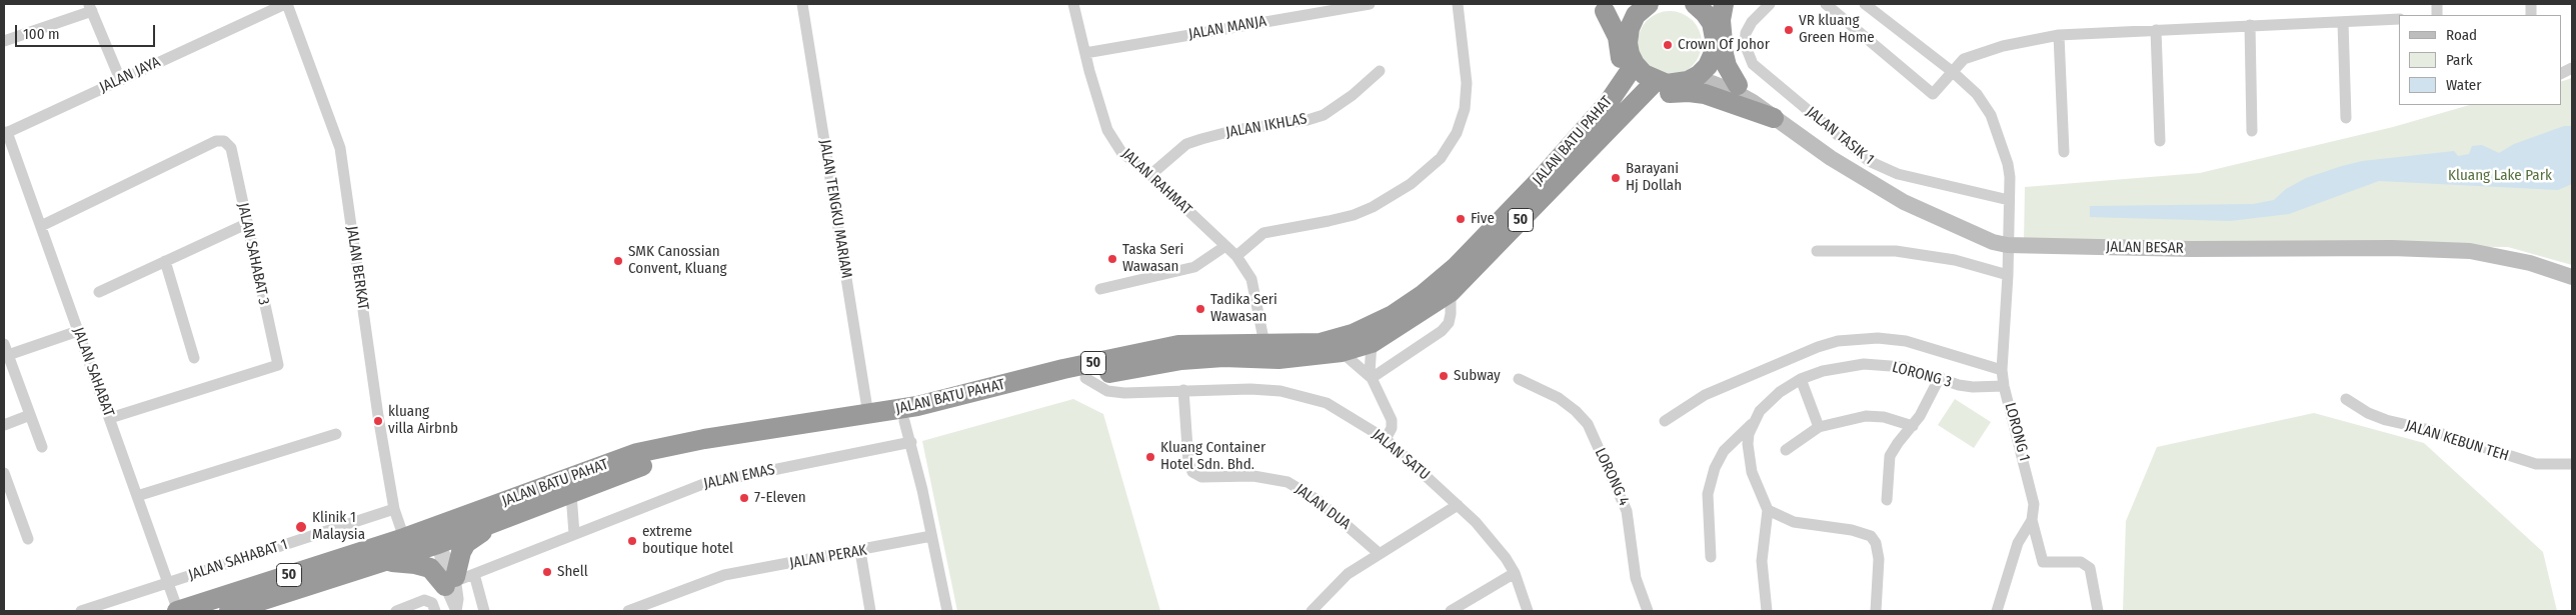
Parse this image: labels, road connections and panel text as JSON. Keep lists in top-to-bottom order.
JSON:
{
  "streets": {
    "highway": ["JALAN BATU PAHAT", "50"],
    "main road": ["JALAN BESAR"],
    "street": [
      "JALAN MANJA",
      "JALAN JAYA",
      "JALAN IKHLAS",
      "JALAN TASIK 1",
      "JALAN RAHMAT",
      "JALAN TENGKU MARIAM",
      "JALAN SAHABAT 3",
      "JALAN BERKAT",
      "JALAN SAHABAT",
      "LORONG 3",
      "LORONG 1",
      "JALAN KEBUN TEH",
      "JALAN SATU",
      "JALAN EMAS",
      "LORONG 4",
      "JALAN DUA",
      "JALAN PERAK",
      "JALAN SAHABAT 1"
    ]
  },
  "crossings": [
    ["JALAN MANJA", "JALAN RAHMAT"],
    ["JALAN JAYA", "JALAN BERKAT"],
    ["JALAN JAYA", "JALAN SAHABAT"],
    ["JALAN IKHLAS", "JALAN RAHMAT"],
    ["JALAN TASIK 1", "LORONG 1"],
    ["JALAN BATU PAHAT", "JALAN RAHMAT"],
    ["JALAN BATU PAHAT", "JALAN TENGKU MARIAM"],
    ["JALAN BATU PAHAT", "JALAN BERKAT"],
    ["JALAN BATU PAHAT", "JALAN SAHABAT"],
    ["JALAN BATU PAHAT", "JALAN SATU"],
    ["JALAN BESAR", "LORONG 1"],
    ["JALAN SAHABAT 3", "JALAN SAHABAT"],
    ["JALAN BERKAT", "JALAN SAHABAT 1"],
    ["JALAN SAHABAT", "JALAN SAHABAT 1"],
    ["LORONG 3", "LORONG 1"],
    ["JALAN SATU", "JALAN DUA"]
  ],
  "parks": ["Kluang Lake Park"],
  "places": [
    "VR kluang Green Home",
    "Crown Of Johor",
    "Barayani Hj Dollah",
    "Five",
    "Taska Seri Wawasan",
    "SMK Canossian Convent, Kluang",
    "Tadika Seri Wawasan",
    "Subway",
    "kluang villa Airbnb",
    "Kluang Container Hotel Sdn. Bhd.",
    "7-Eleven",
    "Klinik 1 Malaysia",
    "extreme boutique hotel",
    "Shell"
  ],
  "legend": ["Road", "Park", "Water"],
  "scale_bar": "100 m"
}
